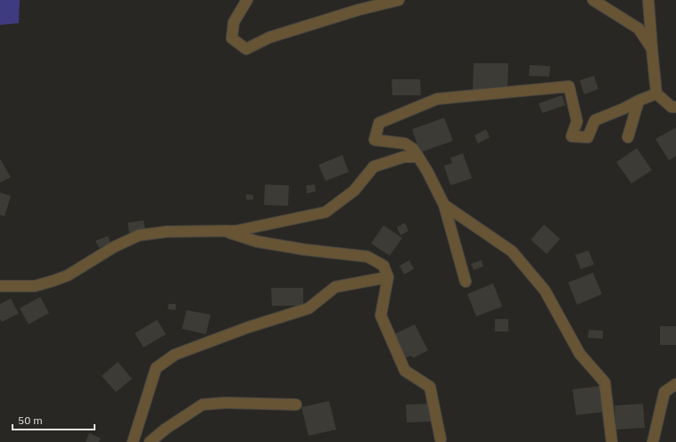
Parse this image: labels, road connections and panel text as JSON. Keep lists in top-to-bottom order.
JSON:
{
  "scale_bar": "50 m"
}
